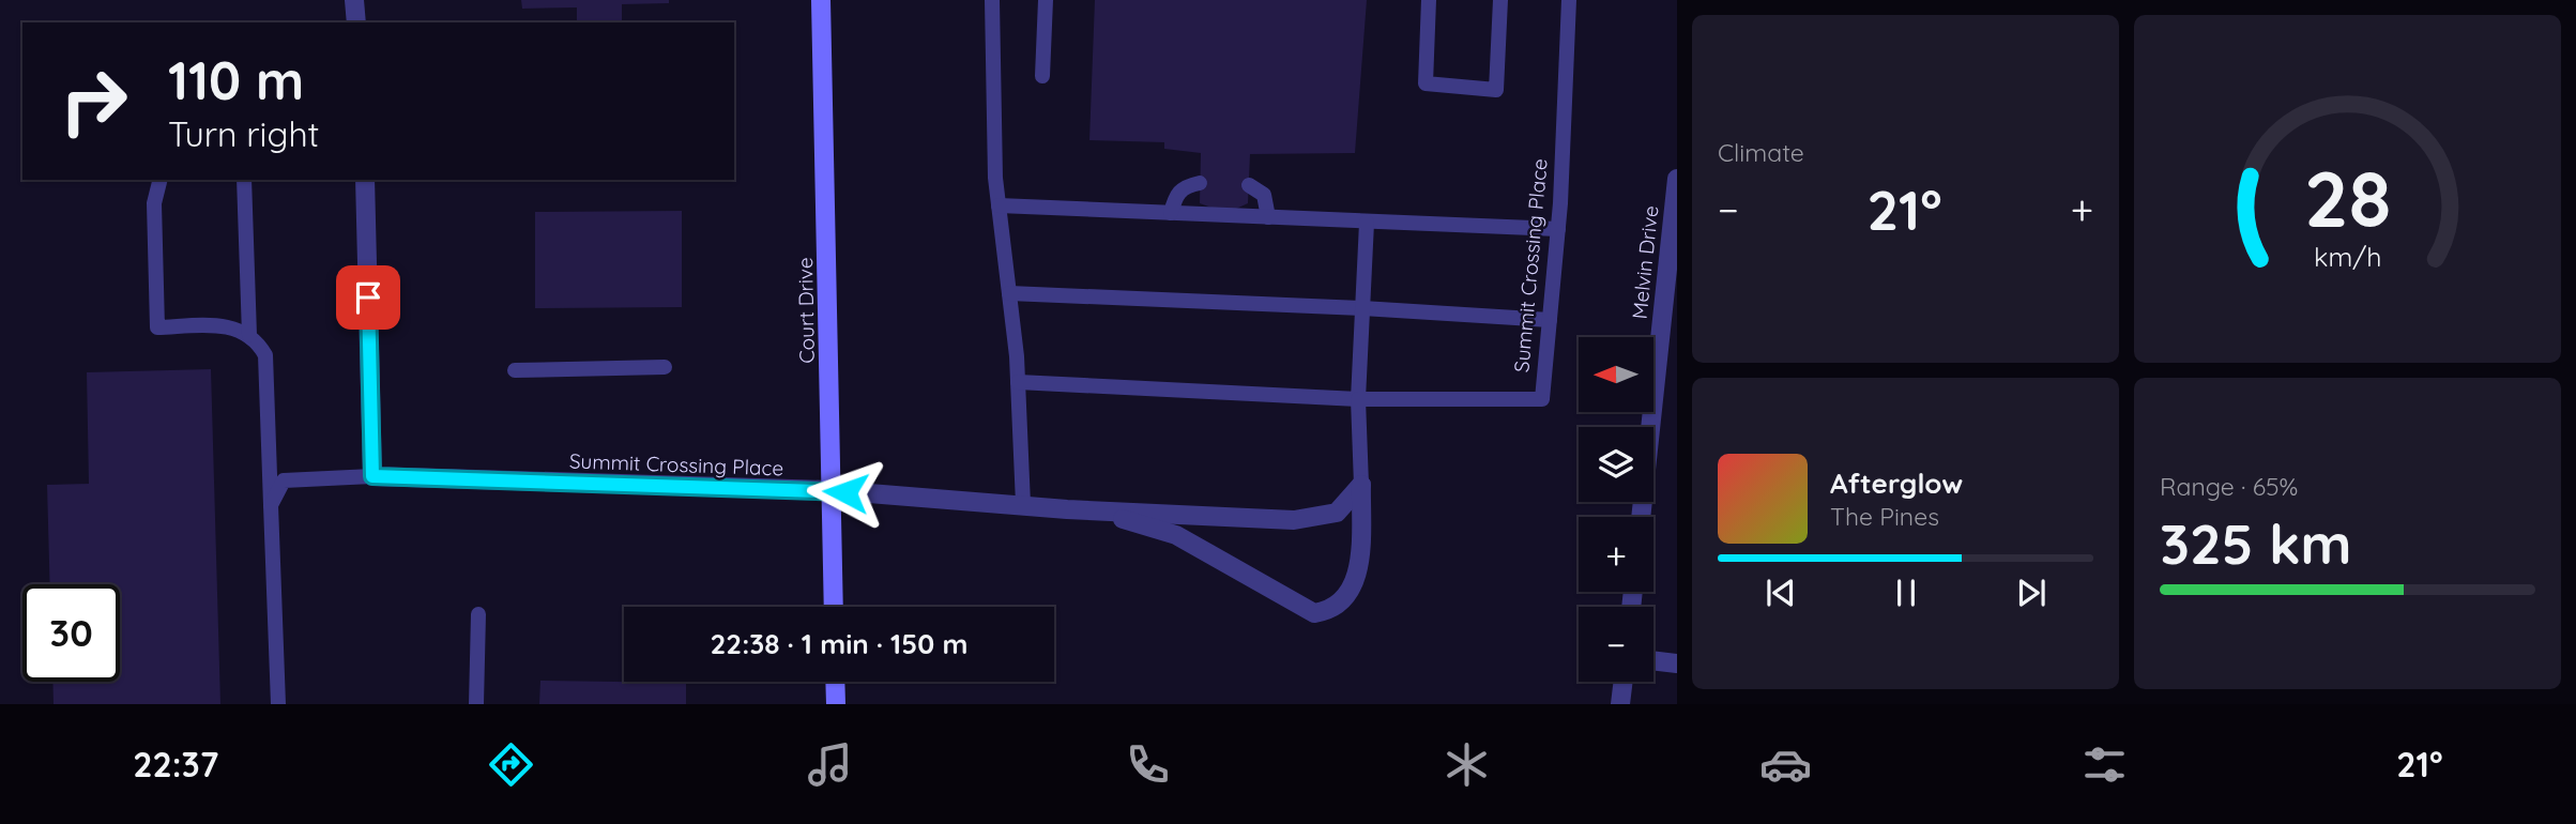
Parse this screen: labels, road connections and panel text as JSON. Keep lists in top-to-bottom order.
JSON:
{
  "streets": {
    "street": ["Melvin Drive", "Summit Crossing Place", "Court Drive"]
  },
  "crossings": [
    ["Summit Crossing Place", "Court Drive"]
  ],
  "north": "left",
  "page": {
    "tile": [
      "Climate",
      ["Range · 65%", "325 km"]
    ],
    "turn": ["110 m", "Turn right"],
    "heat": ["−", "21°", "+"],
    "map_buttons": ["+", "−"],
    "song": ["Afterglow", "The Pines"],
    "limit": "30",
    "trip": "22:38 · 1 min · 150 m",
    "tabs": ["22:37", "21°"],
    "gauge": ["28", "km/h"]
  }
}
